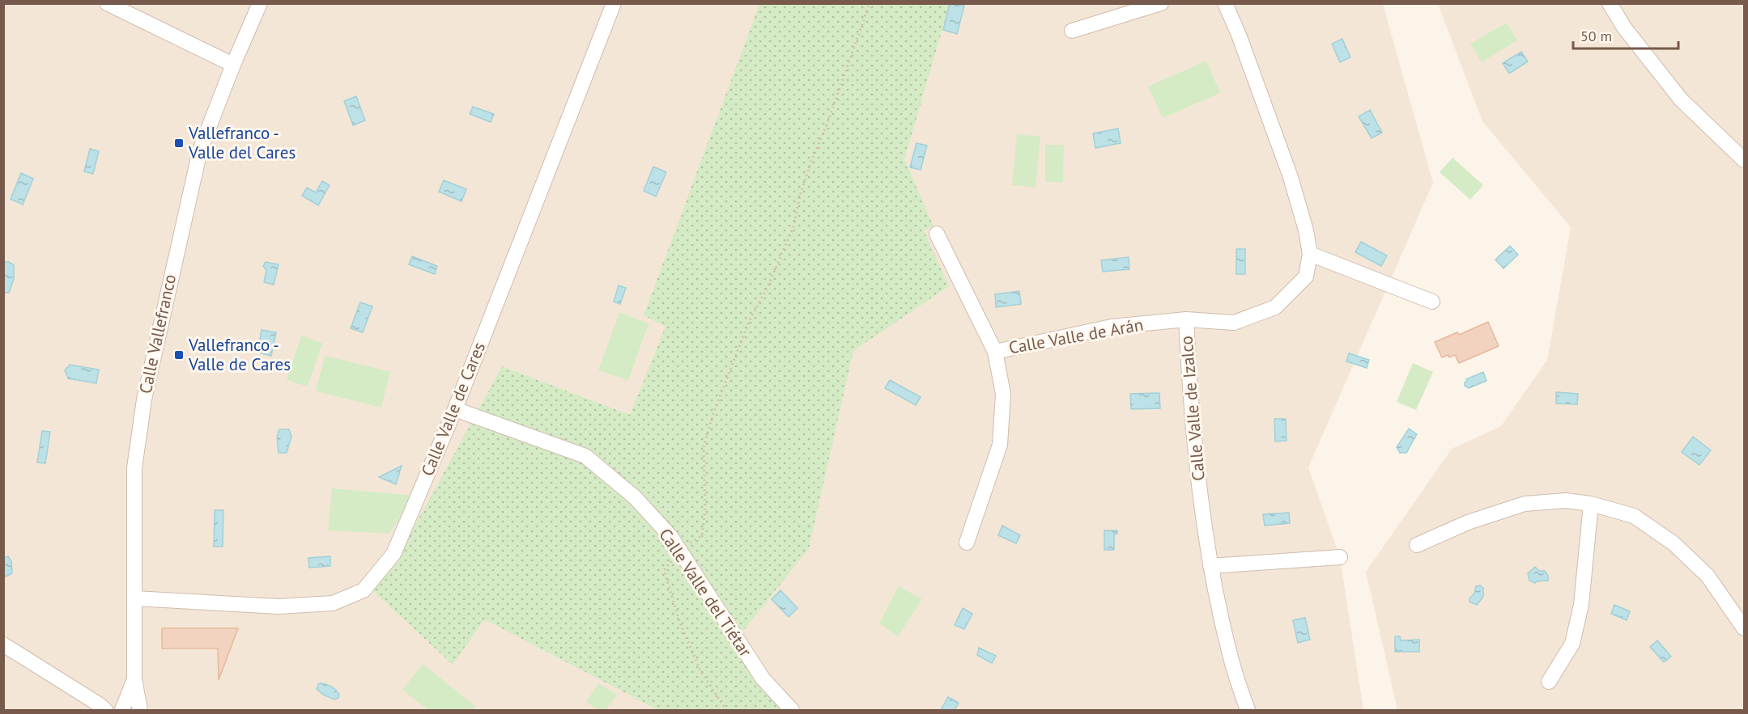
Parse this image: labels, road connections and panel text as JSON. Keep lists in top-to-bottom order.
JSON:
{
  "streets": {
    "street": [
      "Calle Vallefranco",
      "Calle Valle de Arán",
      "Calle Valle de Izalco",
      "Calle Valle de Cares",
      "Calle Valle del Tiétar"
    ]
  },
  "crossings": [
    ["Calle Vallefranco", "Calle Valle de Cares"],
    ["Calle Valle de Arán", "Calle Valle de Izalco"],
    ["Calle Valle de Cares", "Calle Valle del Tiétar"]
  ],
  "places": {
    "transit": ["Vallefranco - Valle del Cares", "Vallefranco - Valle de Cares"]
  },
  "scale_bar": "50 m"
}
